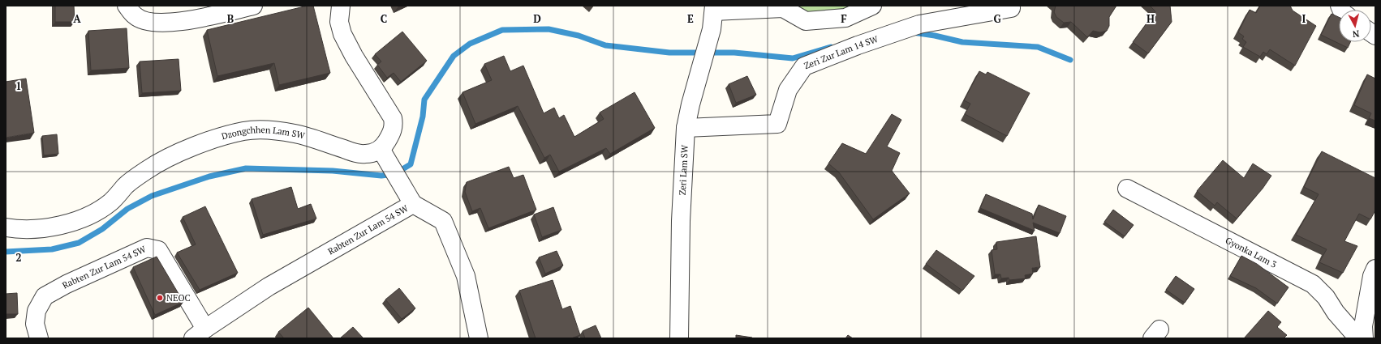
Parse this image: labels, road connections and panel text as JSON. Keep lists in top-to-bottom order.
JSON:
{
  "streets": {
    "street": [
      "Zeri Zur Lam 14 SW",
      "Dzongchhen Lam SW",
      "Zeri Lam SW",
      "Rabten Zur Lam 54 SW",
      "Gyonka Lam 3"
    ]
  },
  "crossings": [
    ["Zeri Zur Lam 14 SW", "Zeri Lam SW"]
  ],
  "places": ["NEOC"],
  "north": "bottom",
  "grid": {
    "columns": [
      "A",
      "B",
      "C",
      "D",
      "E",
      "F",
      "G",
      "H",
      "I"
    ],
    "rows": ["1", "2"]
  }
}
